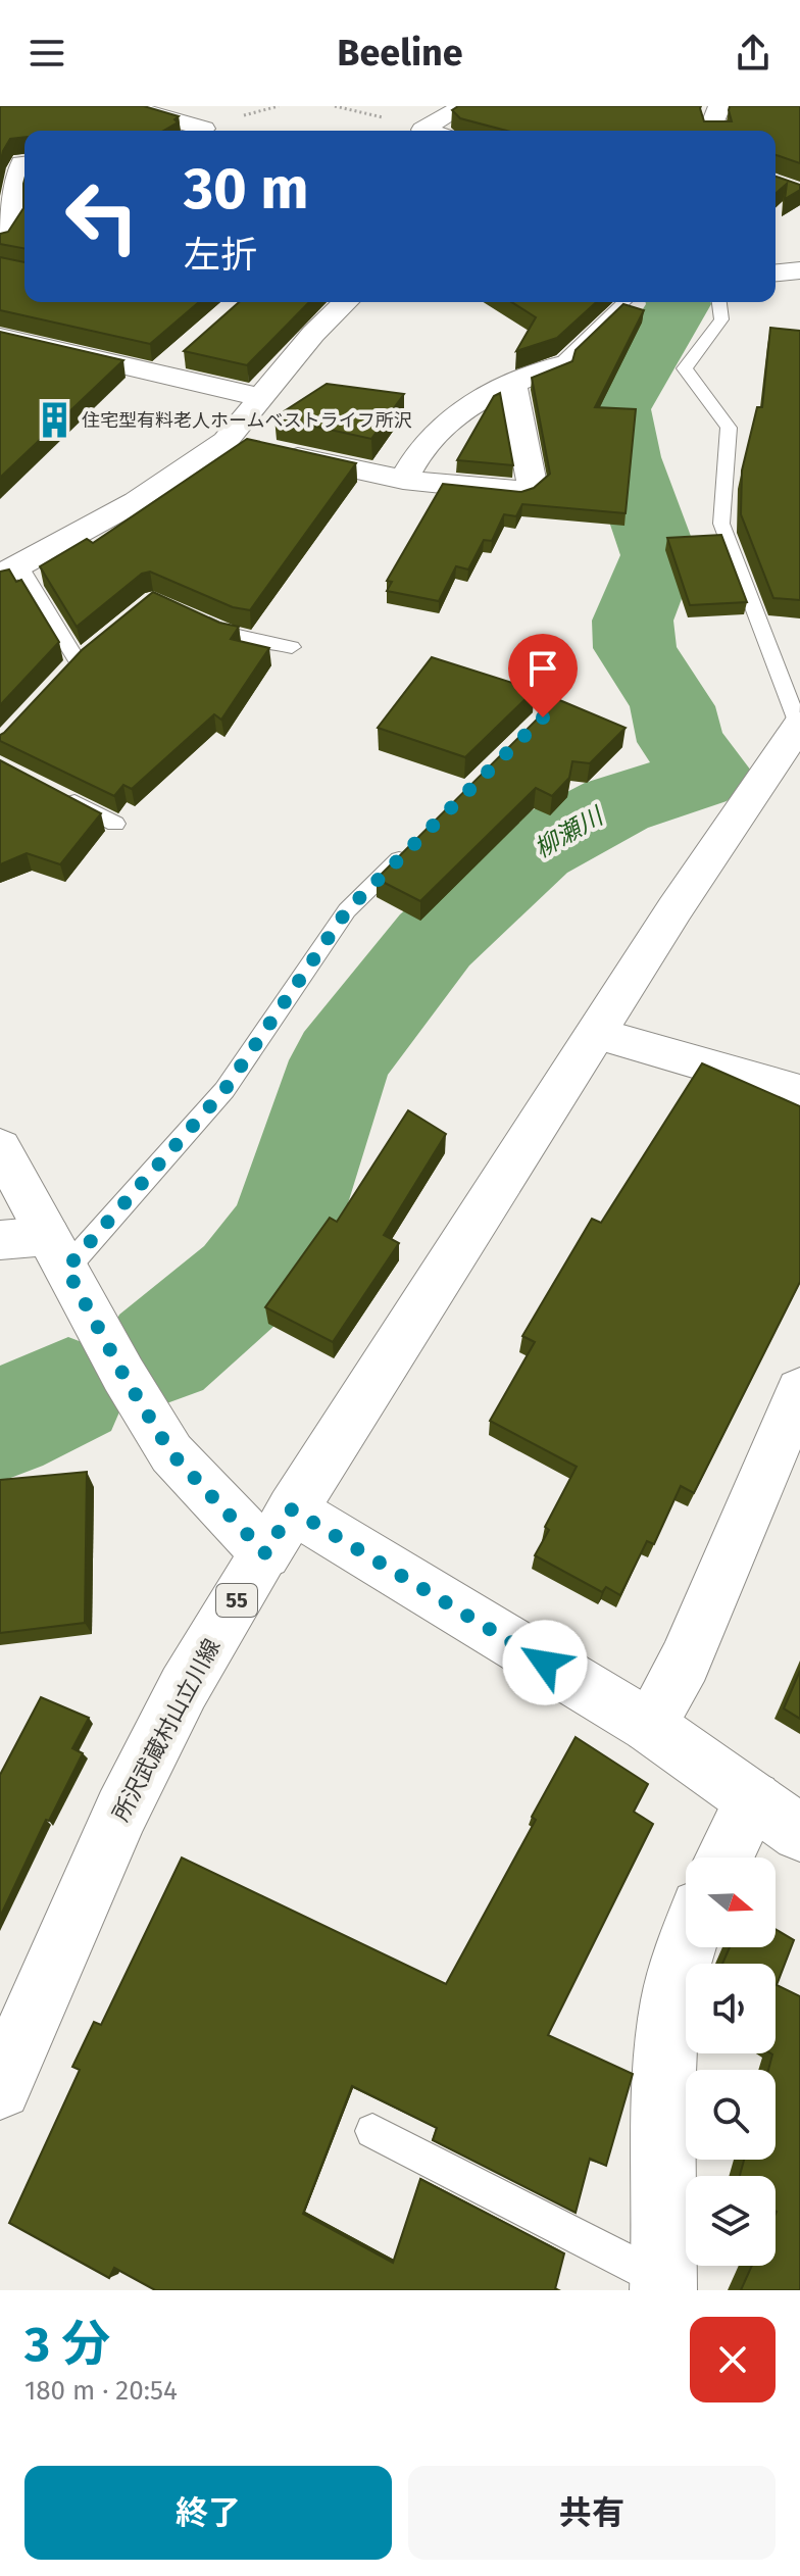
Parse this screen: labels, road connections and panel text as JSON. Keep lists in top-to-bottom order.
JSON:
{
  "streets": {
    "street": ["55", "所沢武蔵村山立川線"]
  },
  "crossings": [
    ["55", "所沢武蔵村山立川線"]
  ],
  "water": ["柳瀬川"],
  "places": {
    "building": ["住宅型有料老人ホームベストライフ所沢"]
  },
  "north": "right",
  "page": {
    "header": "Beeline",
    "turn": ["30 m", "左折"],
    "heading": ["3 分", "180 m · 20:54"],
    "buttons": ["終了", "共有"]
  }
}
